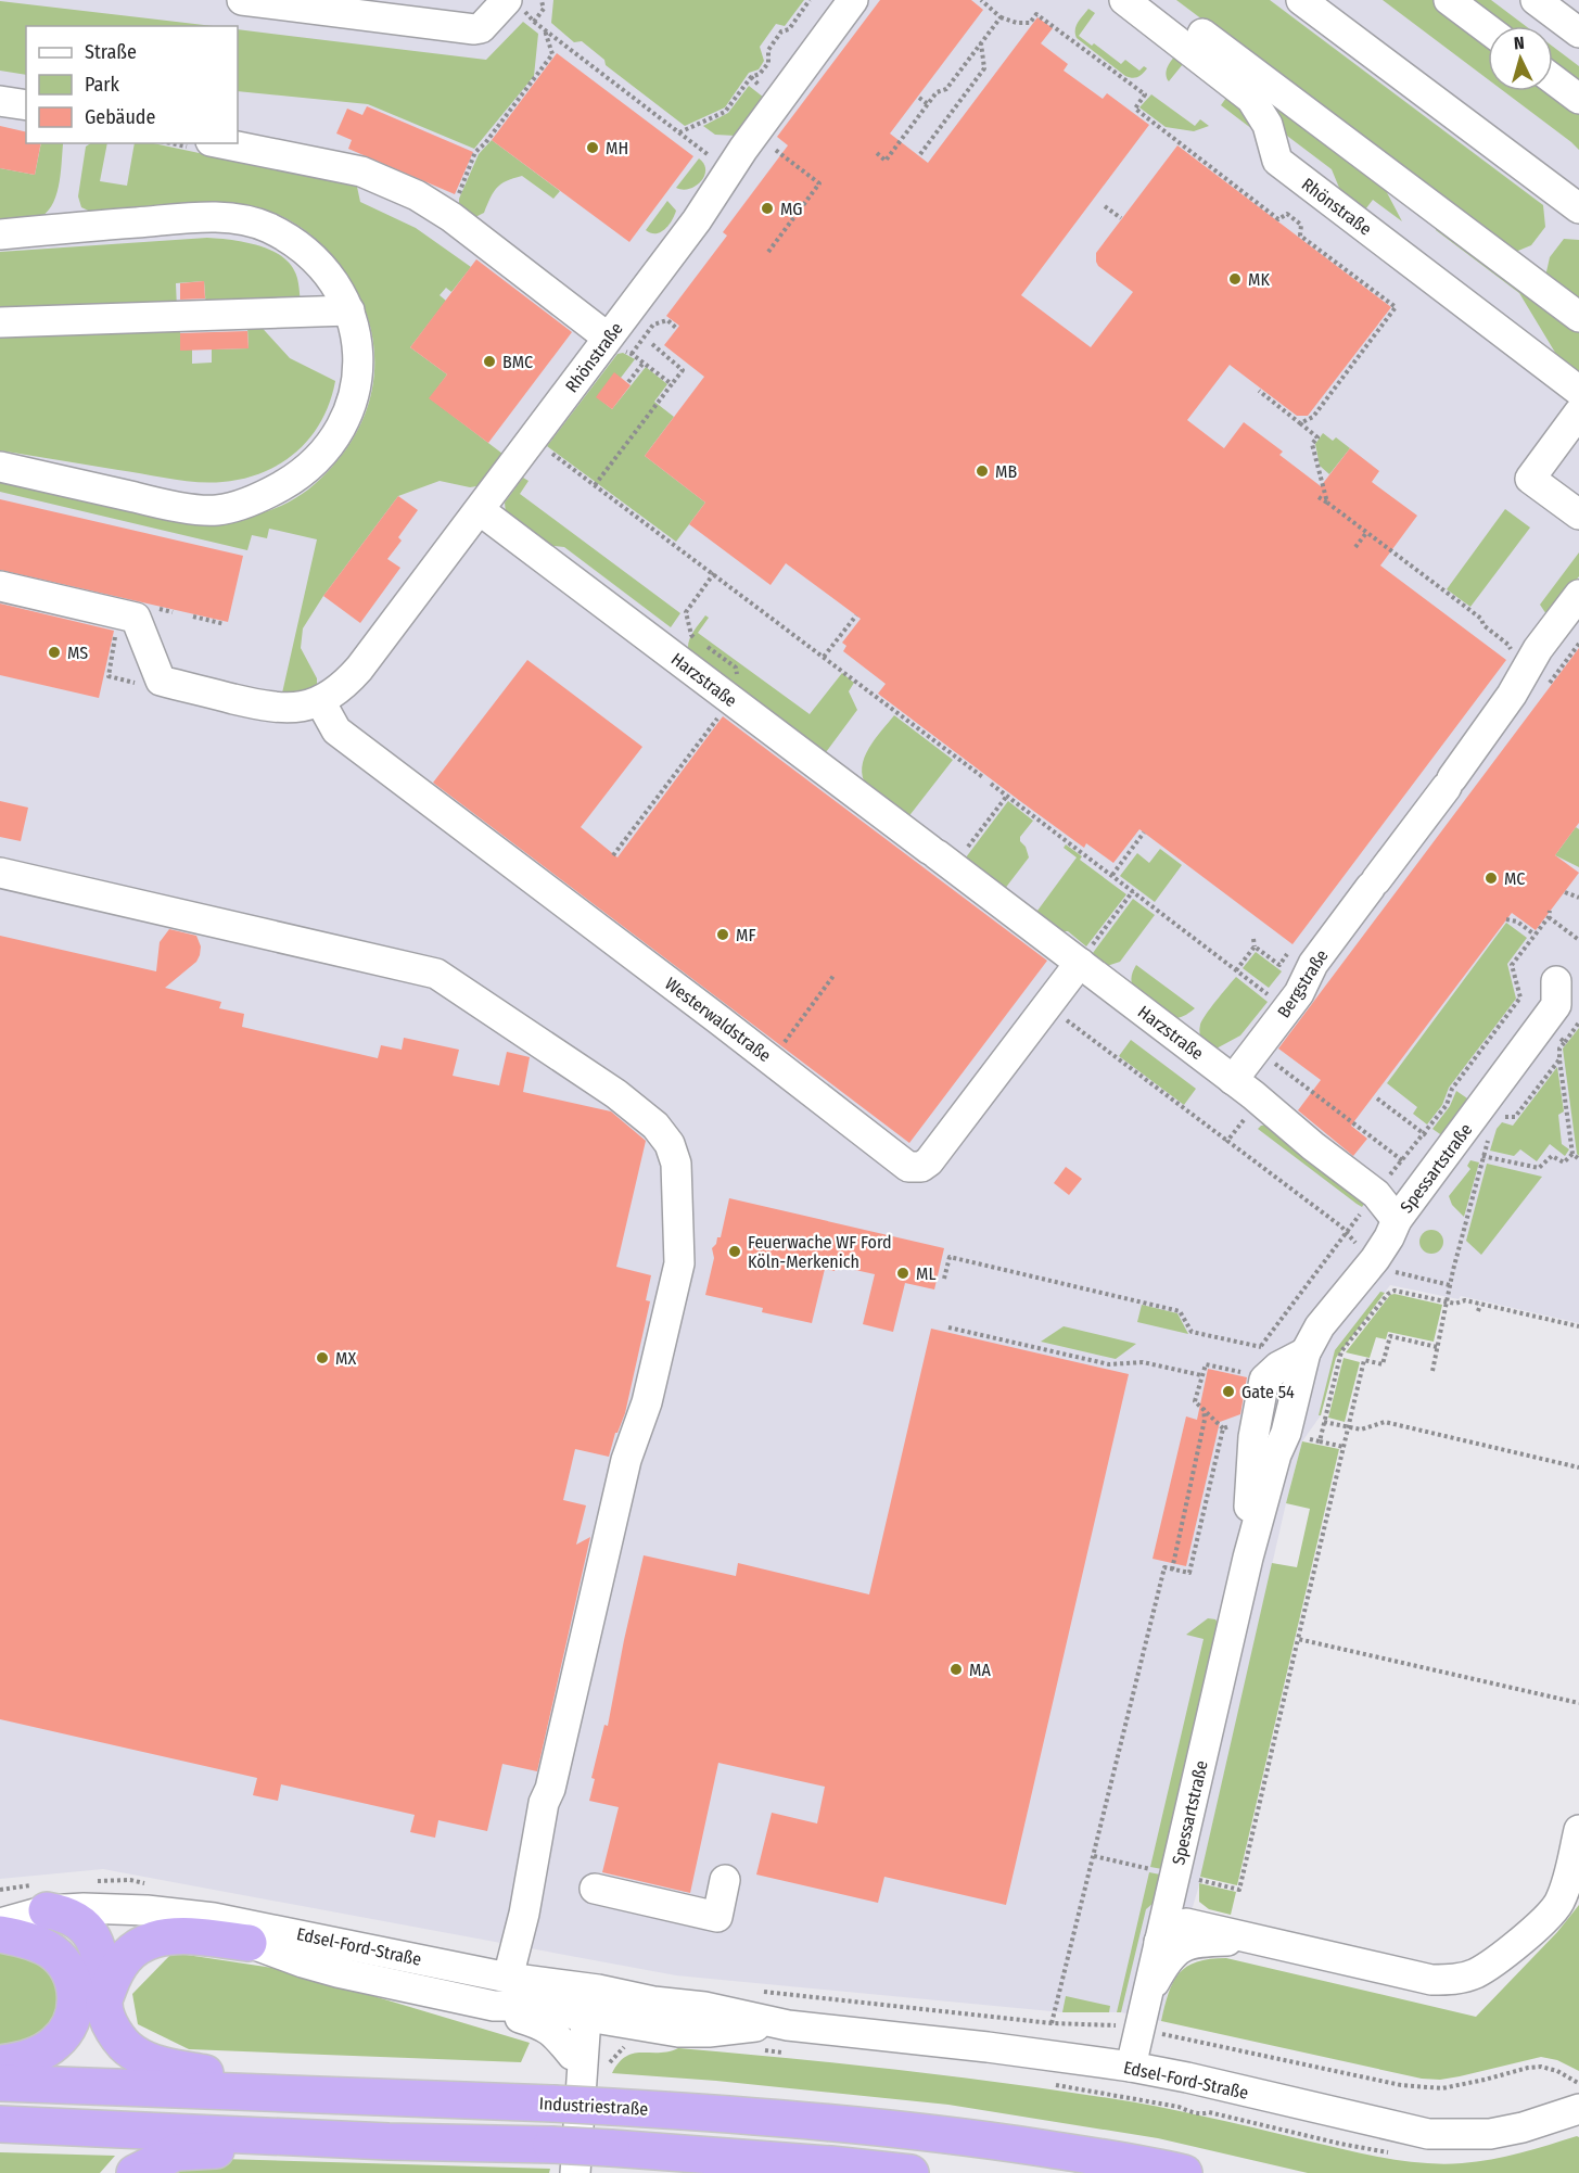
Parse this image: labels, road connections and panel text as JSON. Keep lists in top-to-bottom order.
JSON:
{
  "streets": {
    "highway": ["Industriestraße"],
    "street": [
      "Rhönstraße",
      "Harzstraße",
      "Bergstraße",
      "Westerwaldstraße",
      "Spessartstraße",
      "Edsel-Ford-Straße"
    ]
  },
  "crossings": [
    ["Rhönstraße", "Harzstraße"],
    ["Rhönstraße", "Westerwaldstraße"],
    ["Harzstraße", "Bergstraße"],
    ["Harzstraße", "Westerwaldstraße"],
    ["Harzstraße", "Spessartstraße"],
    ["Spessartstraße", "Edsel-Ford-Straße"]
  ],
  "places": [
    "MH",
    "MG",
    "MK",
    "BMC",
    "MB",
    "MS",
    "MC",
    "MF",
    "Feuerwache WF Ford Köln-Merkenich",
    "ML",
    "MX",
    "Gate 54",
    "MA"
  ],
  "legend": ["Straße", "Park", "Gebäude"],
  "north": "top"
}
